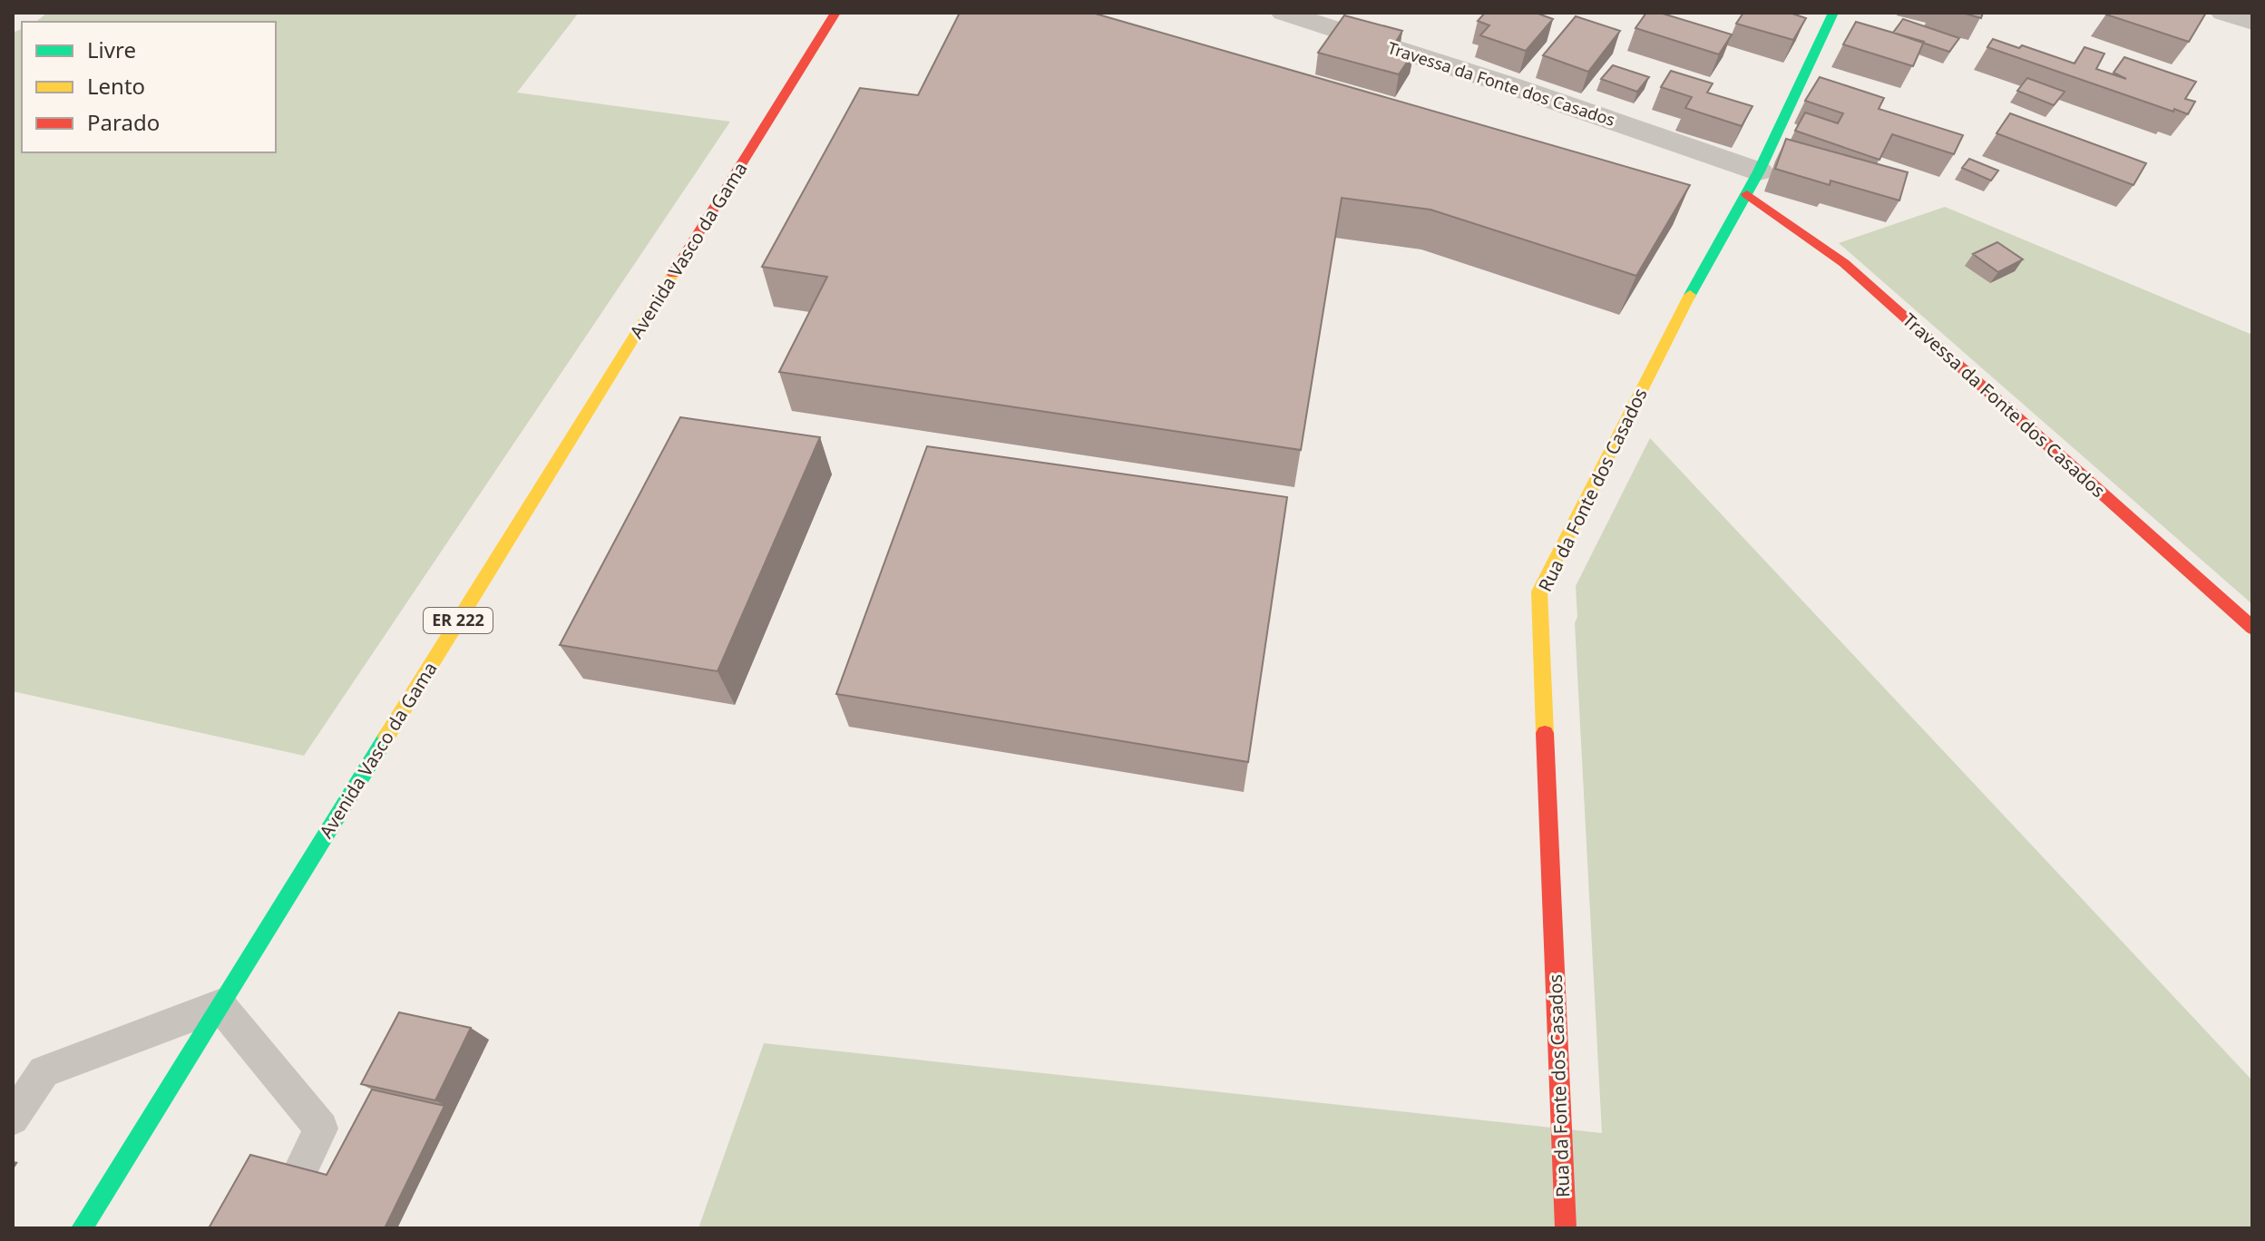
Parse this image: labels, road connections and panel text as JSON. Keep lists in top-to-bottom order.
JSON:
{
  "streets": {
    "street": [
      "Travessa da Fonte dos Casados",
      "Avenida Vasco da Gama",
      "Rua da Fonte dos Casados",
      "ER 222"
    ]
  },
  "crossings": [
    ["Travessa da Fonte dos Casados", "Rua da Fonte dos Casados"]
  ],
  "legend": ["Livre", "Lento", "Parado"]
}
